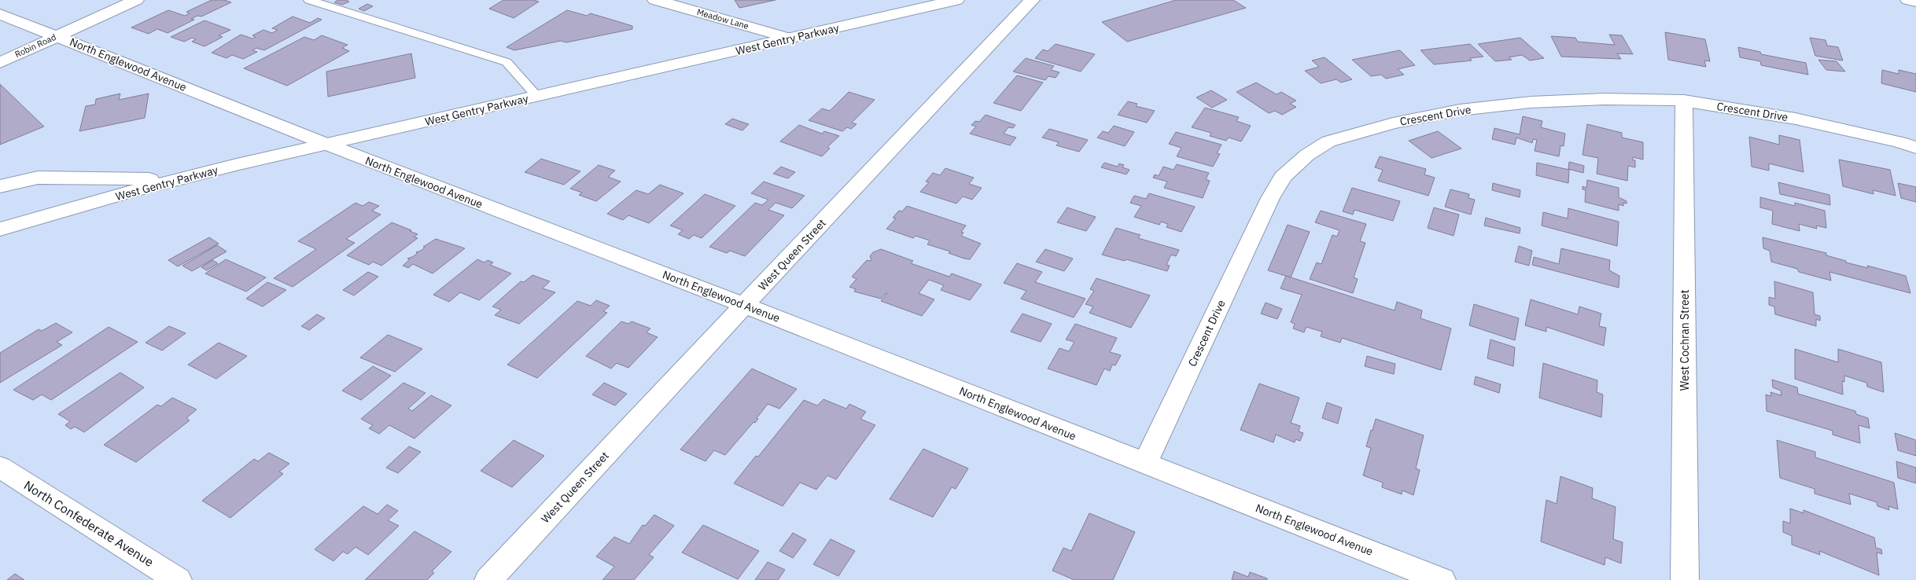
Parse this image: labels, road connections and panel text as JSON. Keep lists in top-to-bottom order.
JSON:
{
  "streets": {
    "street": [
      "Meadow Lane",
      "West Gentry Parkway",
      "Robin Road",
      "North Englewood Avenue",
      "Crescent Drive",
      "West Queen Street",
      "West Cochran Street",
      "North Confederate Avenue"
    ]
  },
  "crossings": [
    ["Meadow Lane", "West Gentry Parkway"],
    ["West Gentry Parkway", "North Englewood Avenue"],
    ["Robin Road", "North Englewood Avenue"],
    ["North Englewood Avenue", "Crescent Drive"],
    ["North Englewood Avenue", "West Queen Street"],
    ["Crescent Drive", "West Cochran Street"]
  ]
}
